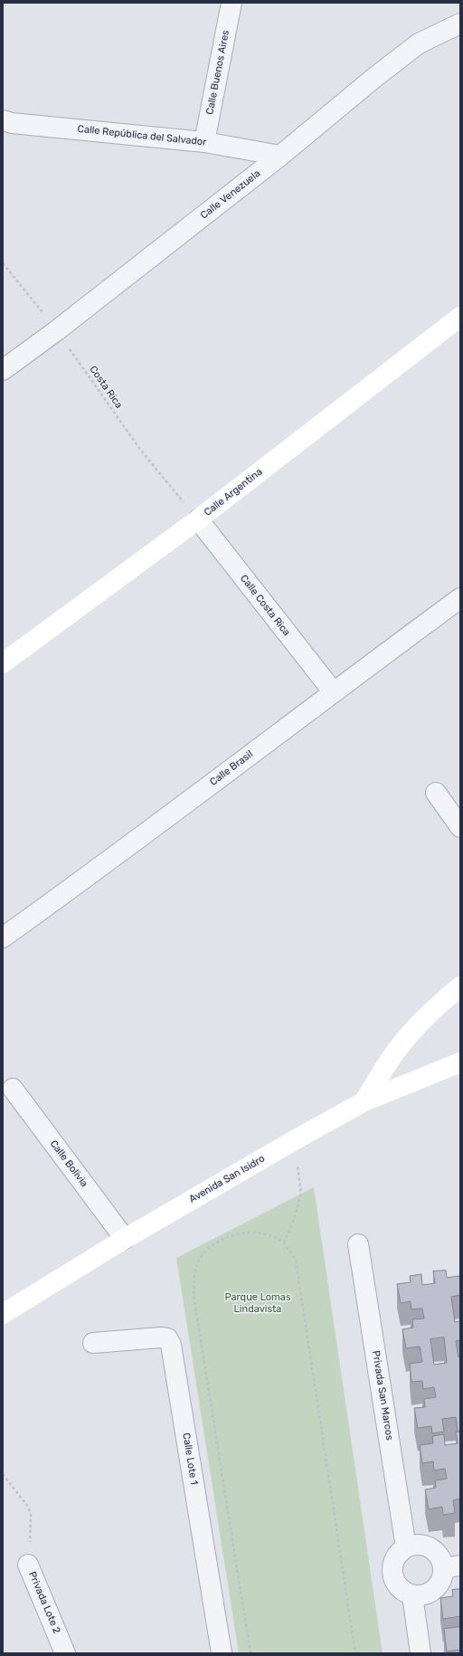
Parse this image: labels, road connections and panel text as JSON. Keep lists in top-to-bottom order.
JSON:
{
  "streets": {
    "street": [
      "Calle Buenos Aires",
      "Calle República del Salvador",
      "Calle Venezuela",
      "Calle Argentina",
      "Calle Costa Rica",
      "Calle Brasil",
      "Calle Bolivia",
      "Avenida San Isidro",
      "Privada San Marcos",
      "Calle Lote 1",
      "Privada Lote 2"
    ],
    "path": ["Costa Rica"]
  },
  "crossings": [
    ["Calle Buenos Aires", "Calle República del Salvador"],
    ["Calle República del Salvador", "Calle Venezuela"],
    ["Calle Venezuela", "Costa Rica"],
    ["Costa Rica", "Calle Argentina"],
    ["Costa Rica", "Calle Costa Rica"],
    ["Calle Argentina", "Calle Costa Rica"],
    ["Calle Costa Rica", "Calle Brasil"],
    ["Calle Bolivia", "Avenida San Isidro"]
  ],
  "parks": ["Parque Lomas Lindavista"]
}
